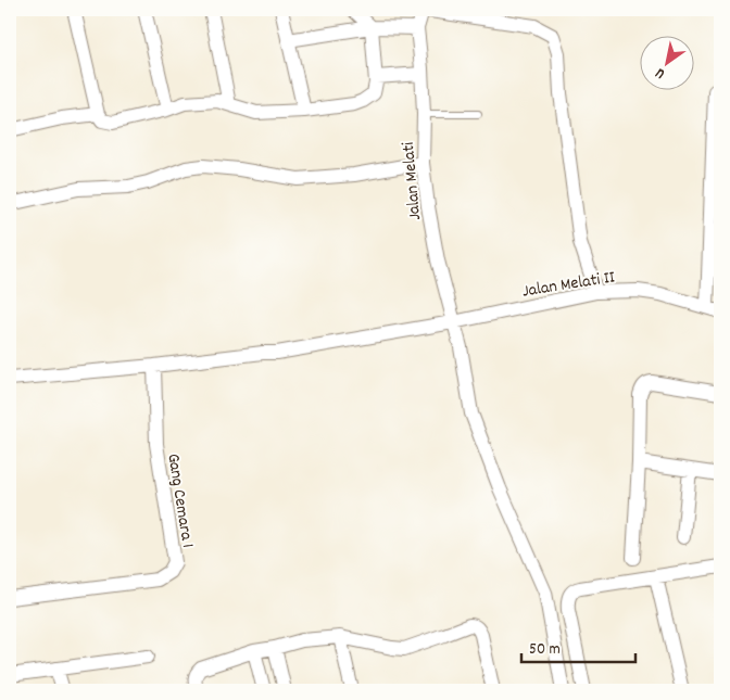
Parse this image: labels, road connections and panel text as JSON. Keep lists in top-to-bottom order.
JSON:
{
  "streets": {
    "street": ["Jalan Melati", "Jalan Melati II", "Gang Cemara 1"]
  },
  "crossings": [
    ["Jalan Melati", "Jalan Melati II"],
    ["Jalan Melati II", "Gang Cemara 1"]
  ],
  "scale_bar": "50 m",
  "north": "bottom left"
}
